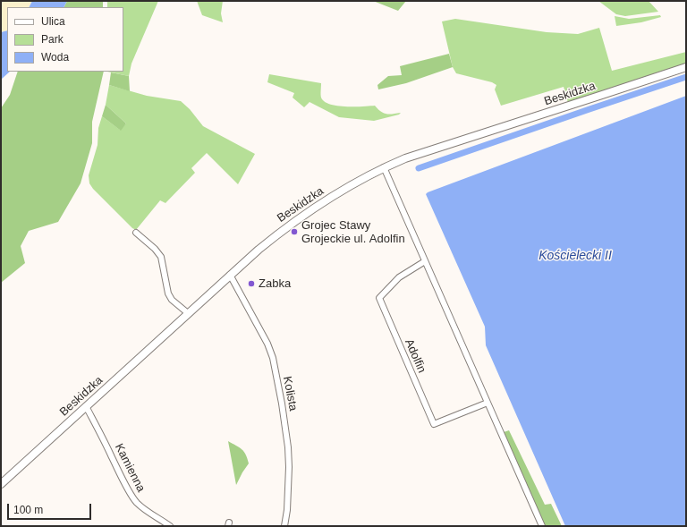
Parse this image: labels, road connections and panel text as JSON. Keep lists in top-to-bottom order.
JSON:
{
  "streets": {
    "main road": ["Beskidzka"],
    "street": ["Adolfin", "Kolista", "Kamienna"]
  },
  "crossings": [
    ["Beskidzka", "Kolista"],
    ["Beskidzka", "Kamienna"]
  ],
  "water": ["Kościelecki II"],
  "places": ["Grojec Stawy Grojeckie ul. Adolfin", "Zabka"],
  "legend": ["Ulica", "Park", "Woda"],
  "scale_bar": "100 m"
}
